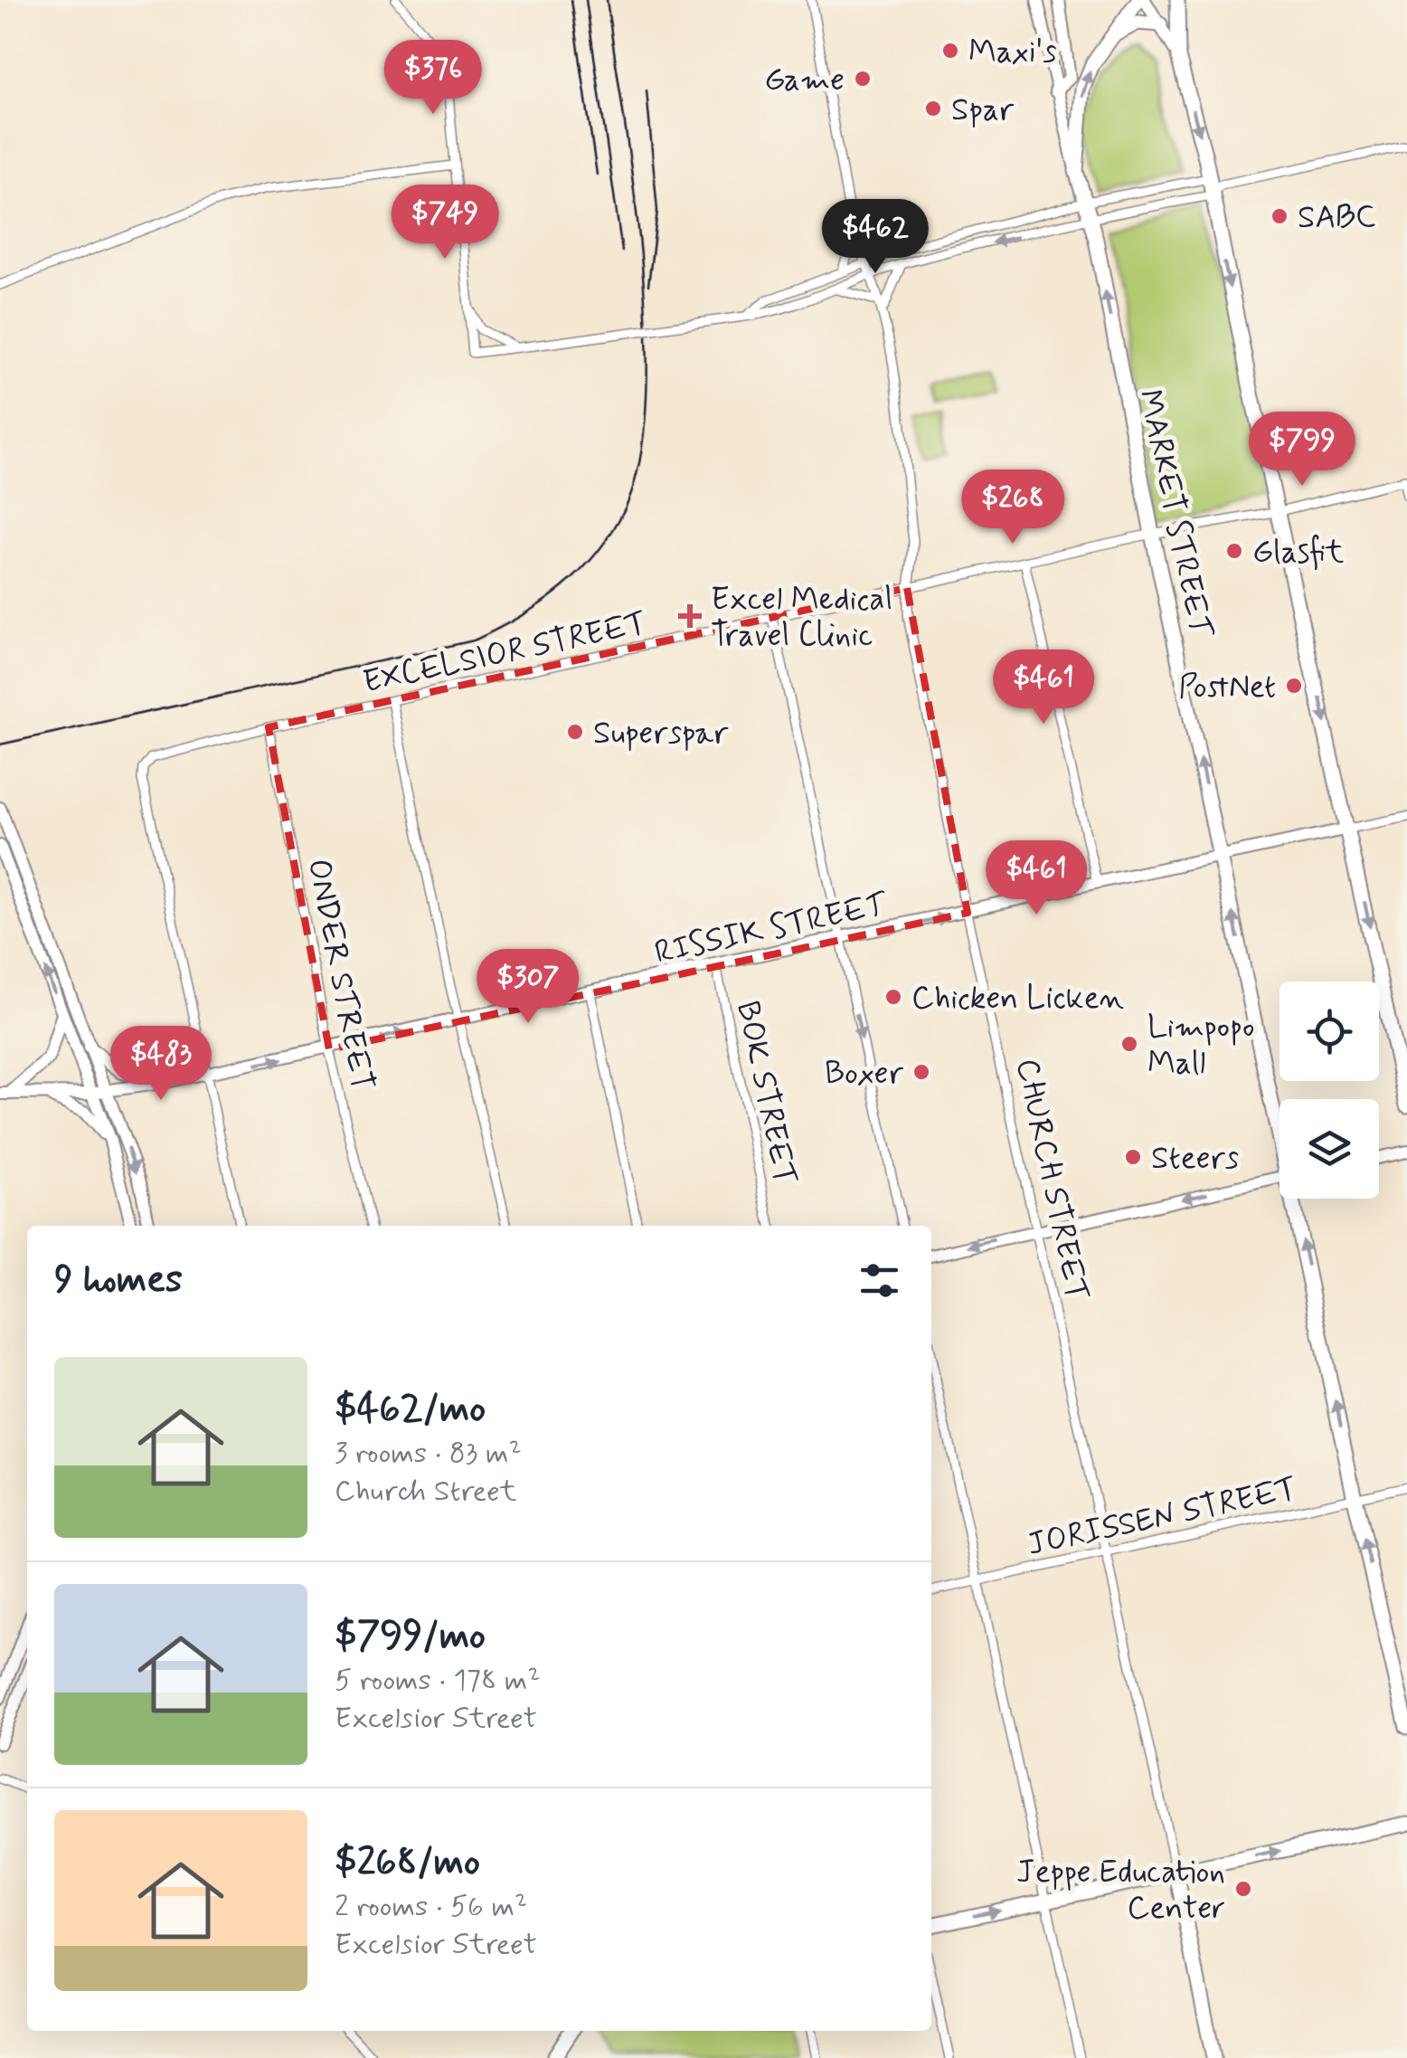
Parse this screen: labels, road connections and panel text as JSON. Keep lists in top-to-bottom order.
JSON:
{
  "streets": {
    "main road": ["MARKET STREET", "RISSIK STREET", "CHURCH STREET"],
    "street": [
      "EXCELSIOR STREET",
      "ONDER STREET",
      "BOK STREET",
      "JORISSEN STREET"
    ]
  },
  "crossings": [
    ["MARKET STREET", "EXCELSIOR STREET"],
    ["MARKET STREET", "RISSIK STREET"],
    ["MARKET STREET", "JORISSEN STREET"],
    ["EXCELSIOR STREET", "RISSIK STREET"],
    ["EXCELSIOR STREET", "ONDER STREET"],
    ["EXCELSIOR STREET", "CHURCH STREET"],
    ["RISSIK STREET", "ONDER STREET"],
    ["RISSIK STREET", "BOK STREET"],
    ["RISSIK STREET", "CHURCH STREET"],
    ["CHURCH STREET", "JORISSEN STREET"]
  ],
  "one_way": ["MARKET STREET"],
  "places": {
    "other": [
      "Maxi's",
      "Game",
      "Spar",
      "SABC",
      "Glasfit",
      "PostNet",
      "Superspar",
      "Chicken Licken",
      "Limpopo Mall",
      "Boxer",
      "Steers",
      "Jeppe Education Center"
    ],
    "health": ["Excel Medical Travel Clinic"]
  },
  "page": {
    "price": [
      "$376",
      "$749",
      "$462",
      "$799",
      "$268",
      "$461",
      "$461",
      "$307",
      "$483"
    ],
    "heading": "9 homes",
    "list": [
      {
        "name": "$462/mo",
        "note": "3 rooms · 83 m² · Church Street"
      },
      {
        "name": "$799/mo",
        "note": "5 rooms · 178 m² · Excelsior Street"
      },
      {
        "name": "$268/mo",
        "note": "2 rooms · 56 m² · Excelsior Street"
      }
    ]
  }
}
